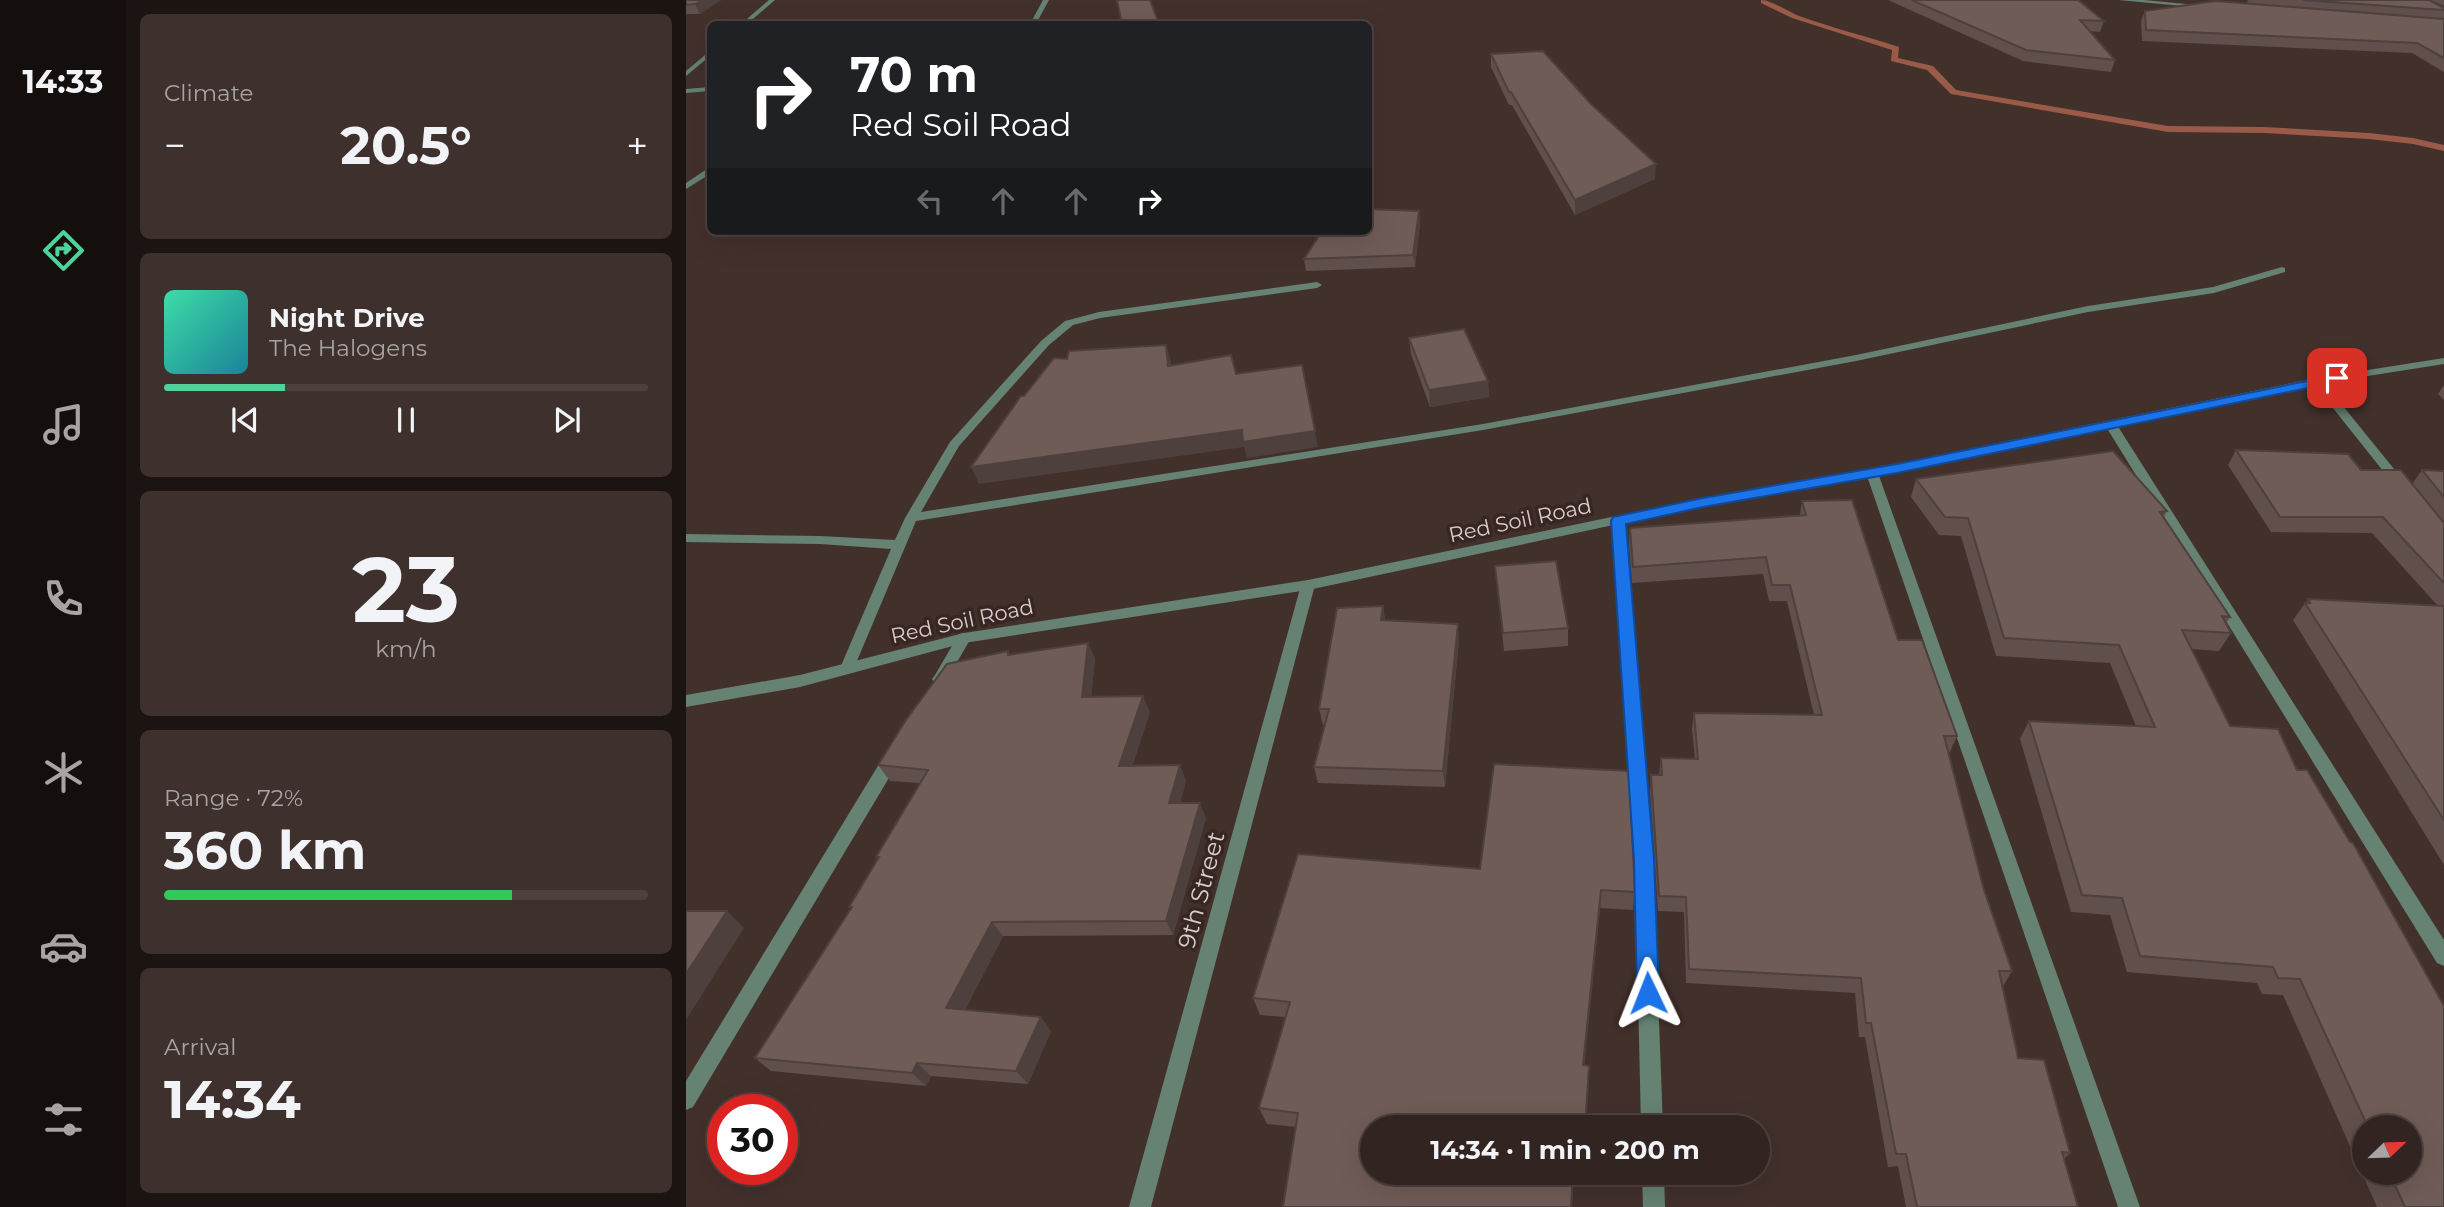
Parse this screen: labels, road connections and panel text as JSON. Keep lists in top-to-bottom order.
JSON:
{
  "streets": {
    "street": ["Red Soil Road", "9th Street"]
  },
  "crossings": [
    ["Red Soil Road", "9th Street"]
  ],
  "north": "top right",
  "page": {
    "tabs": "14:33",
    "tile": [
      "Climate",
      ["23", "km/h"],
      ["Range · 72%", "360 km"],
      ["Arrival", "14:34"]
    ],
    "turn": ["70 m", "Red Soil Road"],
    "heat": ["−", "20.5°", "+"],
    "song": ["Night Drive", "The Halogens"],
    "limit": "30",
    "trip": "14:34 · 1 min · 200 m"
  }
}
